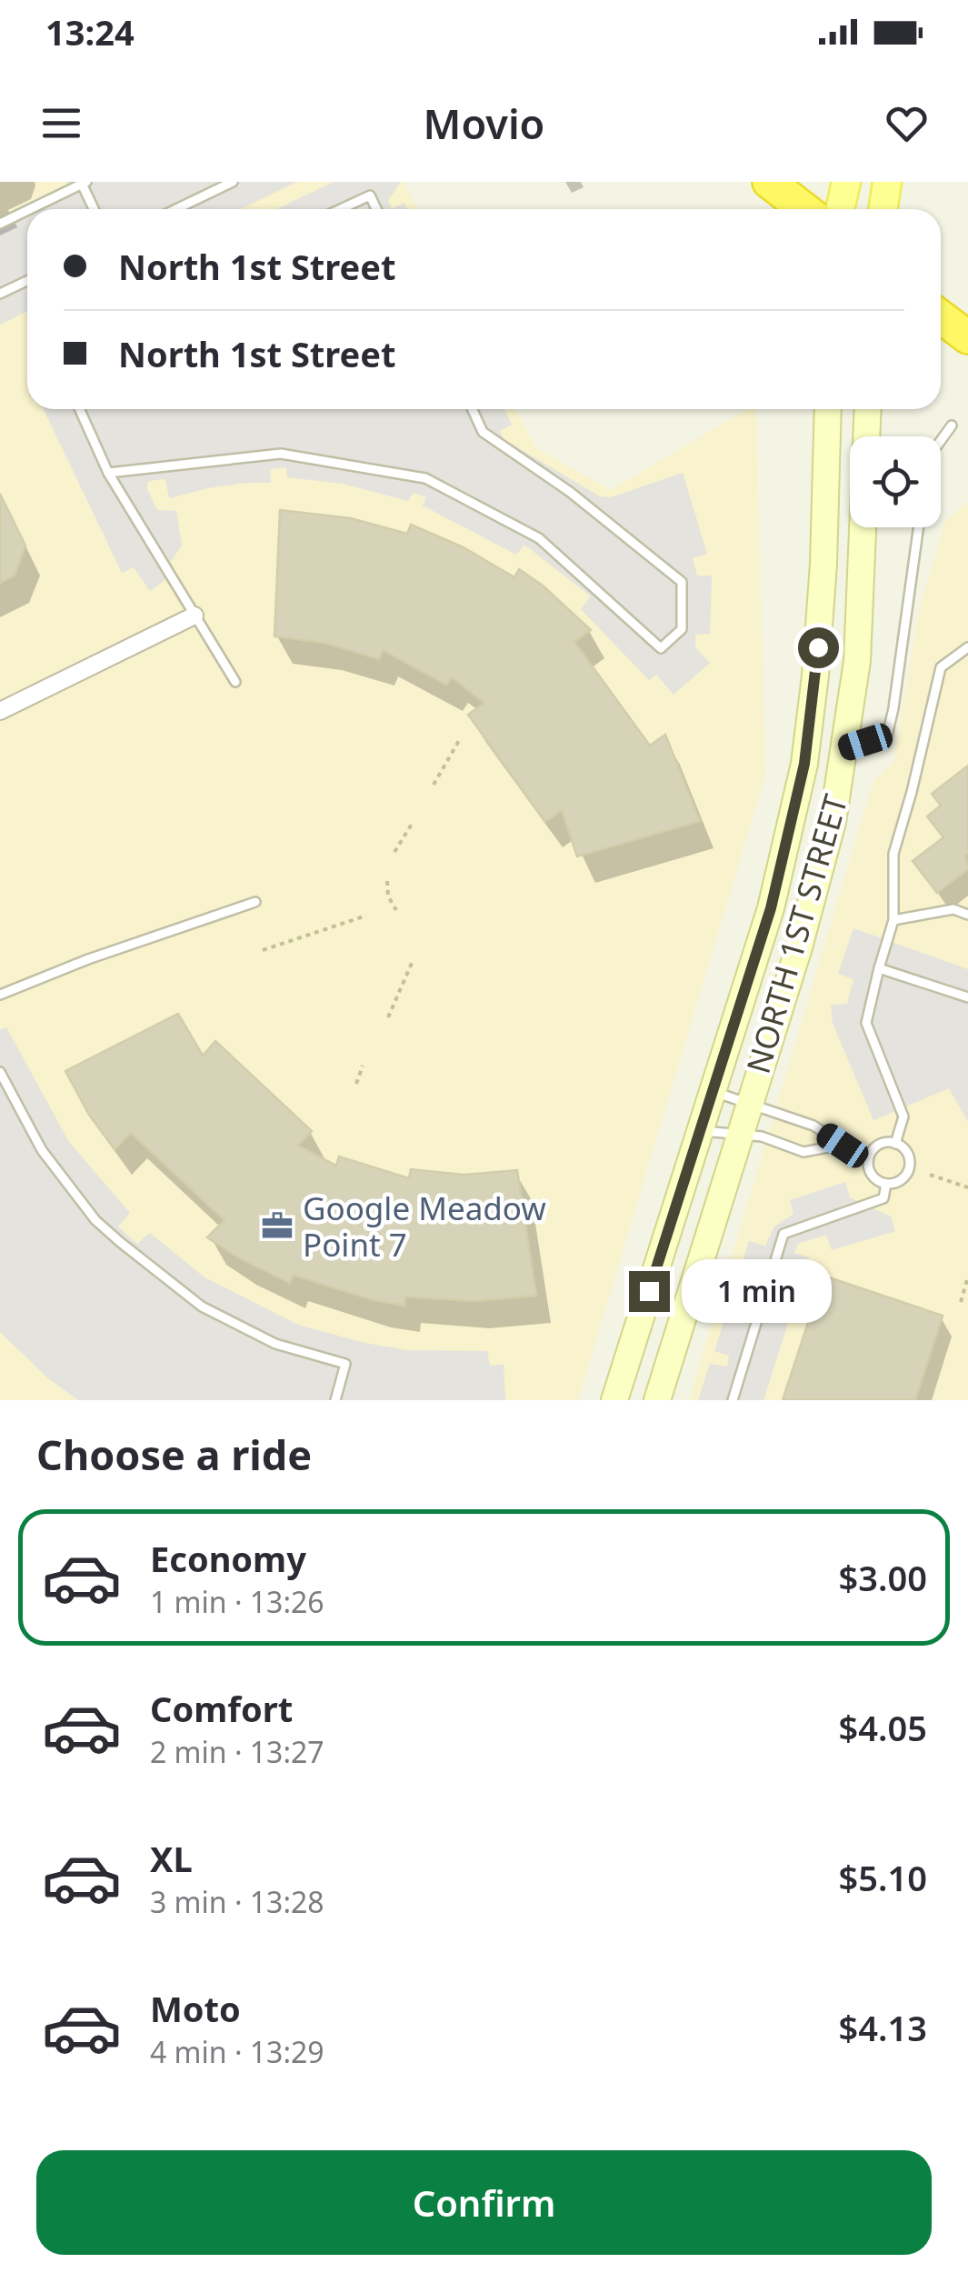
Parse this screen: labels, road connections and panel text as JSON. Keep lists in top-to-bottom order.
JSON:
{
  "streets": {
    "main road": ["NORTH 1ST STREET"]
  },
  "places": {
    "office": ["Google Meadow Point 7"]
  },
  "page": {
    "status": "13:24",
    "header": "Movio",
    "banner": ["North 1st Street", "North 1st Street"],
    "bubble": "1 min",
    "heading": "Choose a ride",
    "list": [
      {
        "name": "Economy",
        "note": "1 min · 13:26",
        "value": "$3.00"
      },
      {
        "name": "Comfort",
        "note": "2 min · 13:27",
        "value": "$4.05"
      },
      {
        "name": "XL",
        "note": "3 min · 13:28",
        "value": "$5.10"
      },
      {
        "name": "Moto",
        "note": "4 min · 13:29",
        "value": "$4.13"
      }
    ],
    "buttons": "Confirm"
  }
}
